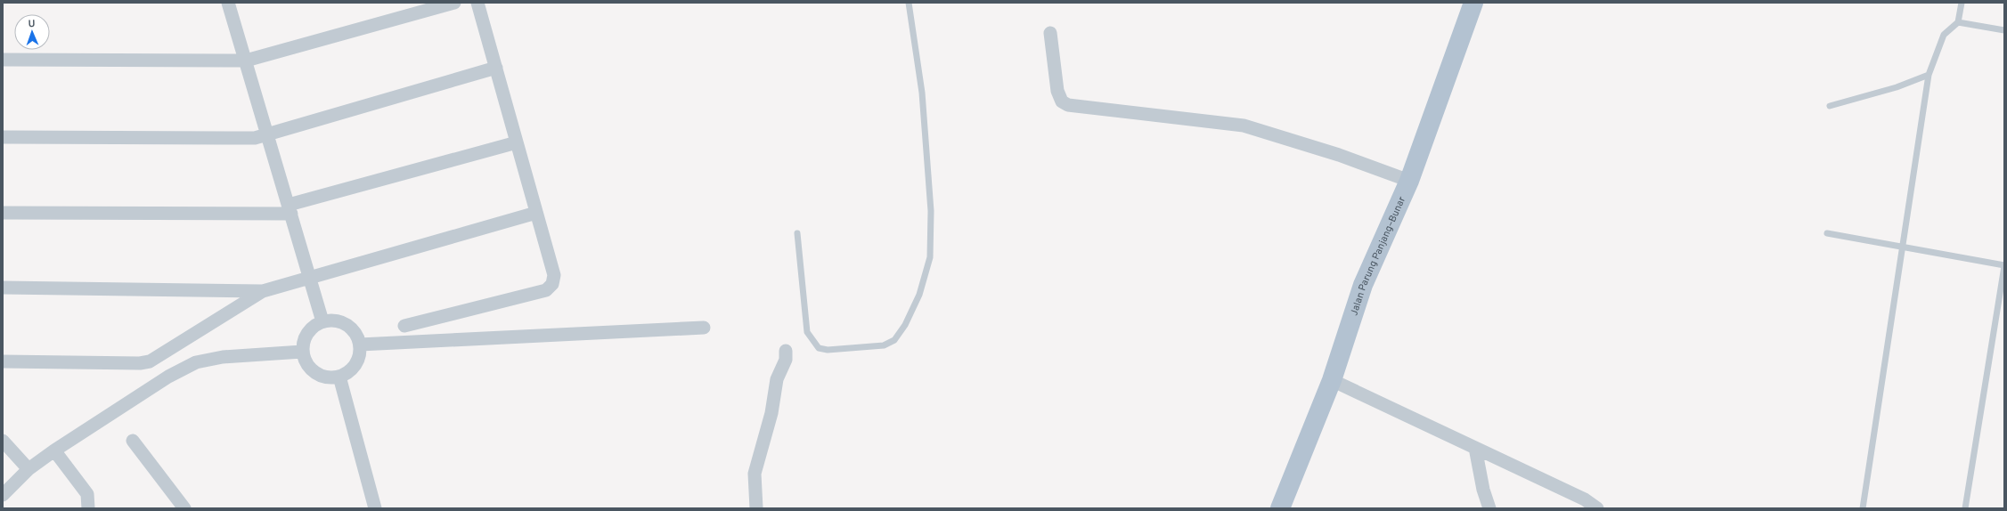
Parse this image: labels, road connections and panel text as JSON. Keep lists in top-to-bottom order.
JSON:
{
  "streets": {
    "main road": ["Jalan Parung Panjang–Bunar"]
  },
  "north": "top"
}
